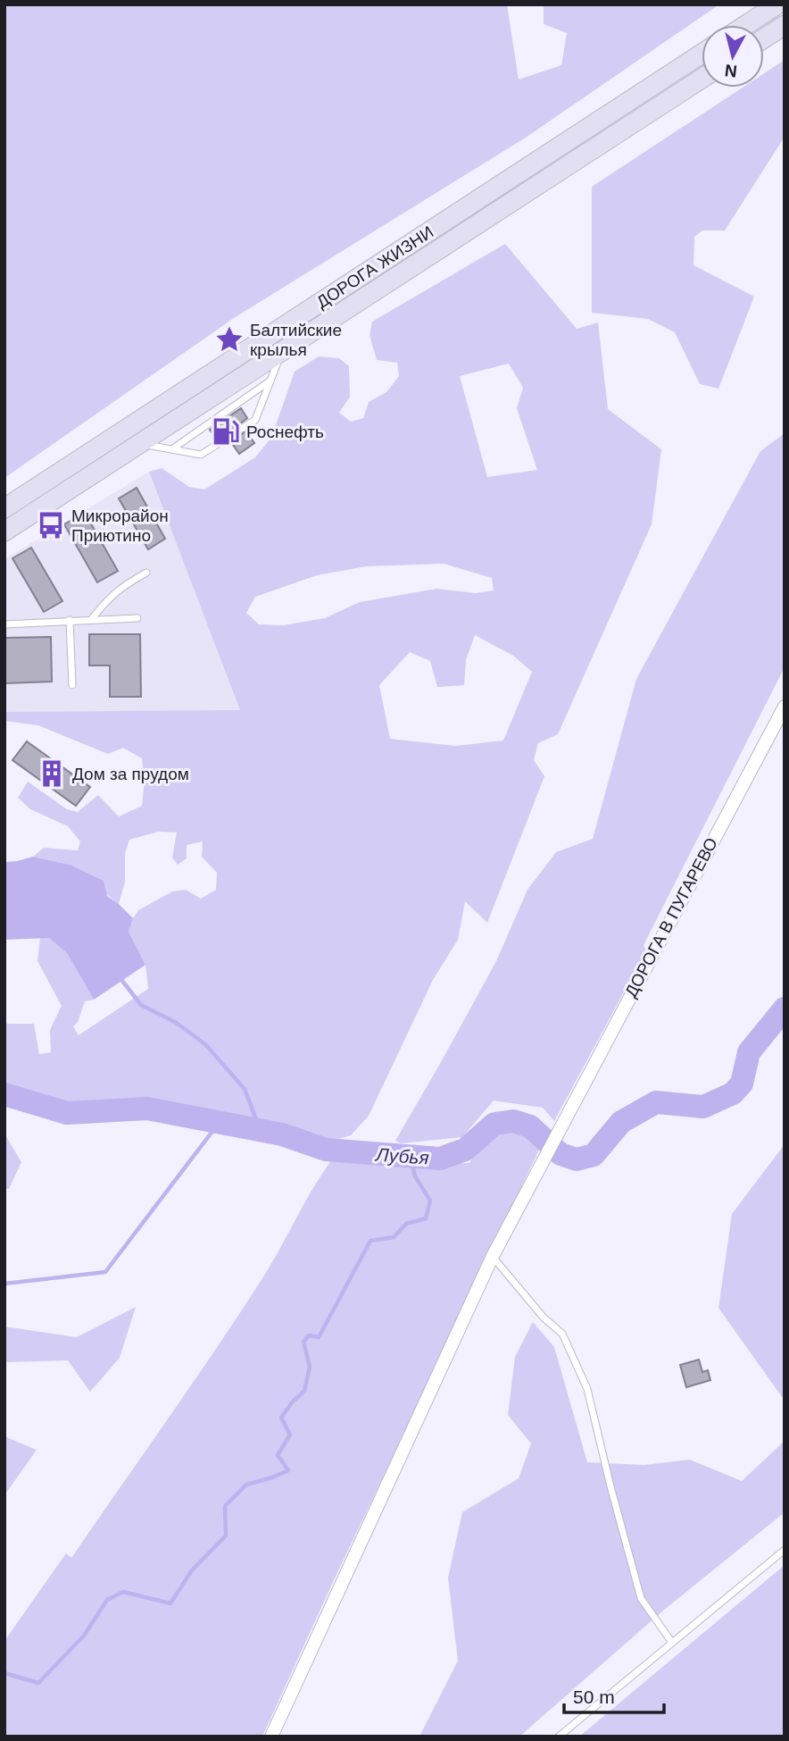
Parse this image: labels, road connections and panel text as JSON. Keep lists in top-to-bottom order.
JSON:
{
  "streets": {
    "main road": ["ДОРОГА ЖИЗНИ"],
    "street": ["ДОРОГА В ПУГАРЕВО"]
  },
  "water": ["Лубья"],
  "places": {
    "place": ["Балтийские крылья"],
    "fuel station": ["Роснефть"],
    "bus stop": ["Микрорайон Приютино"],
    "building": ["Дом за прудом"]
  },
  "scale_bar": "50 m",
  "north": "bottom"
}
